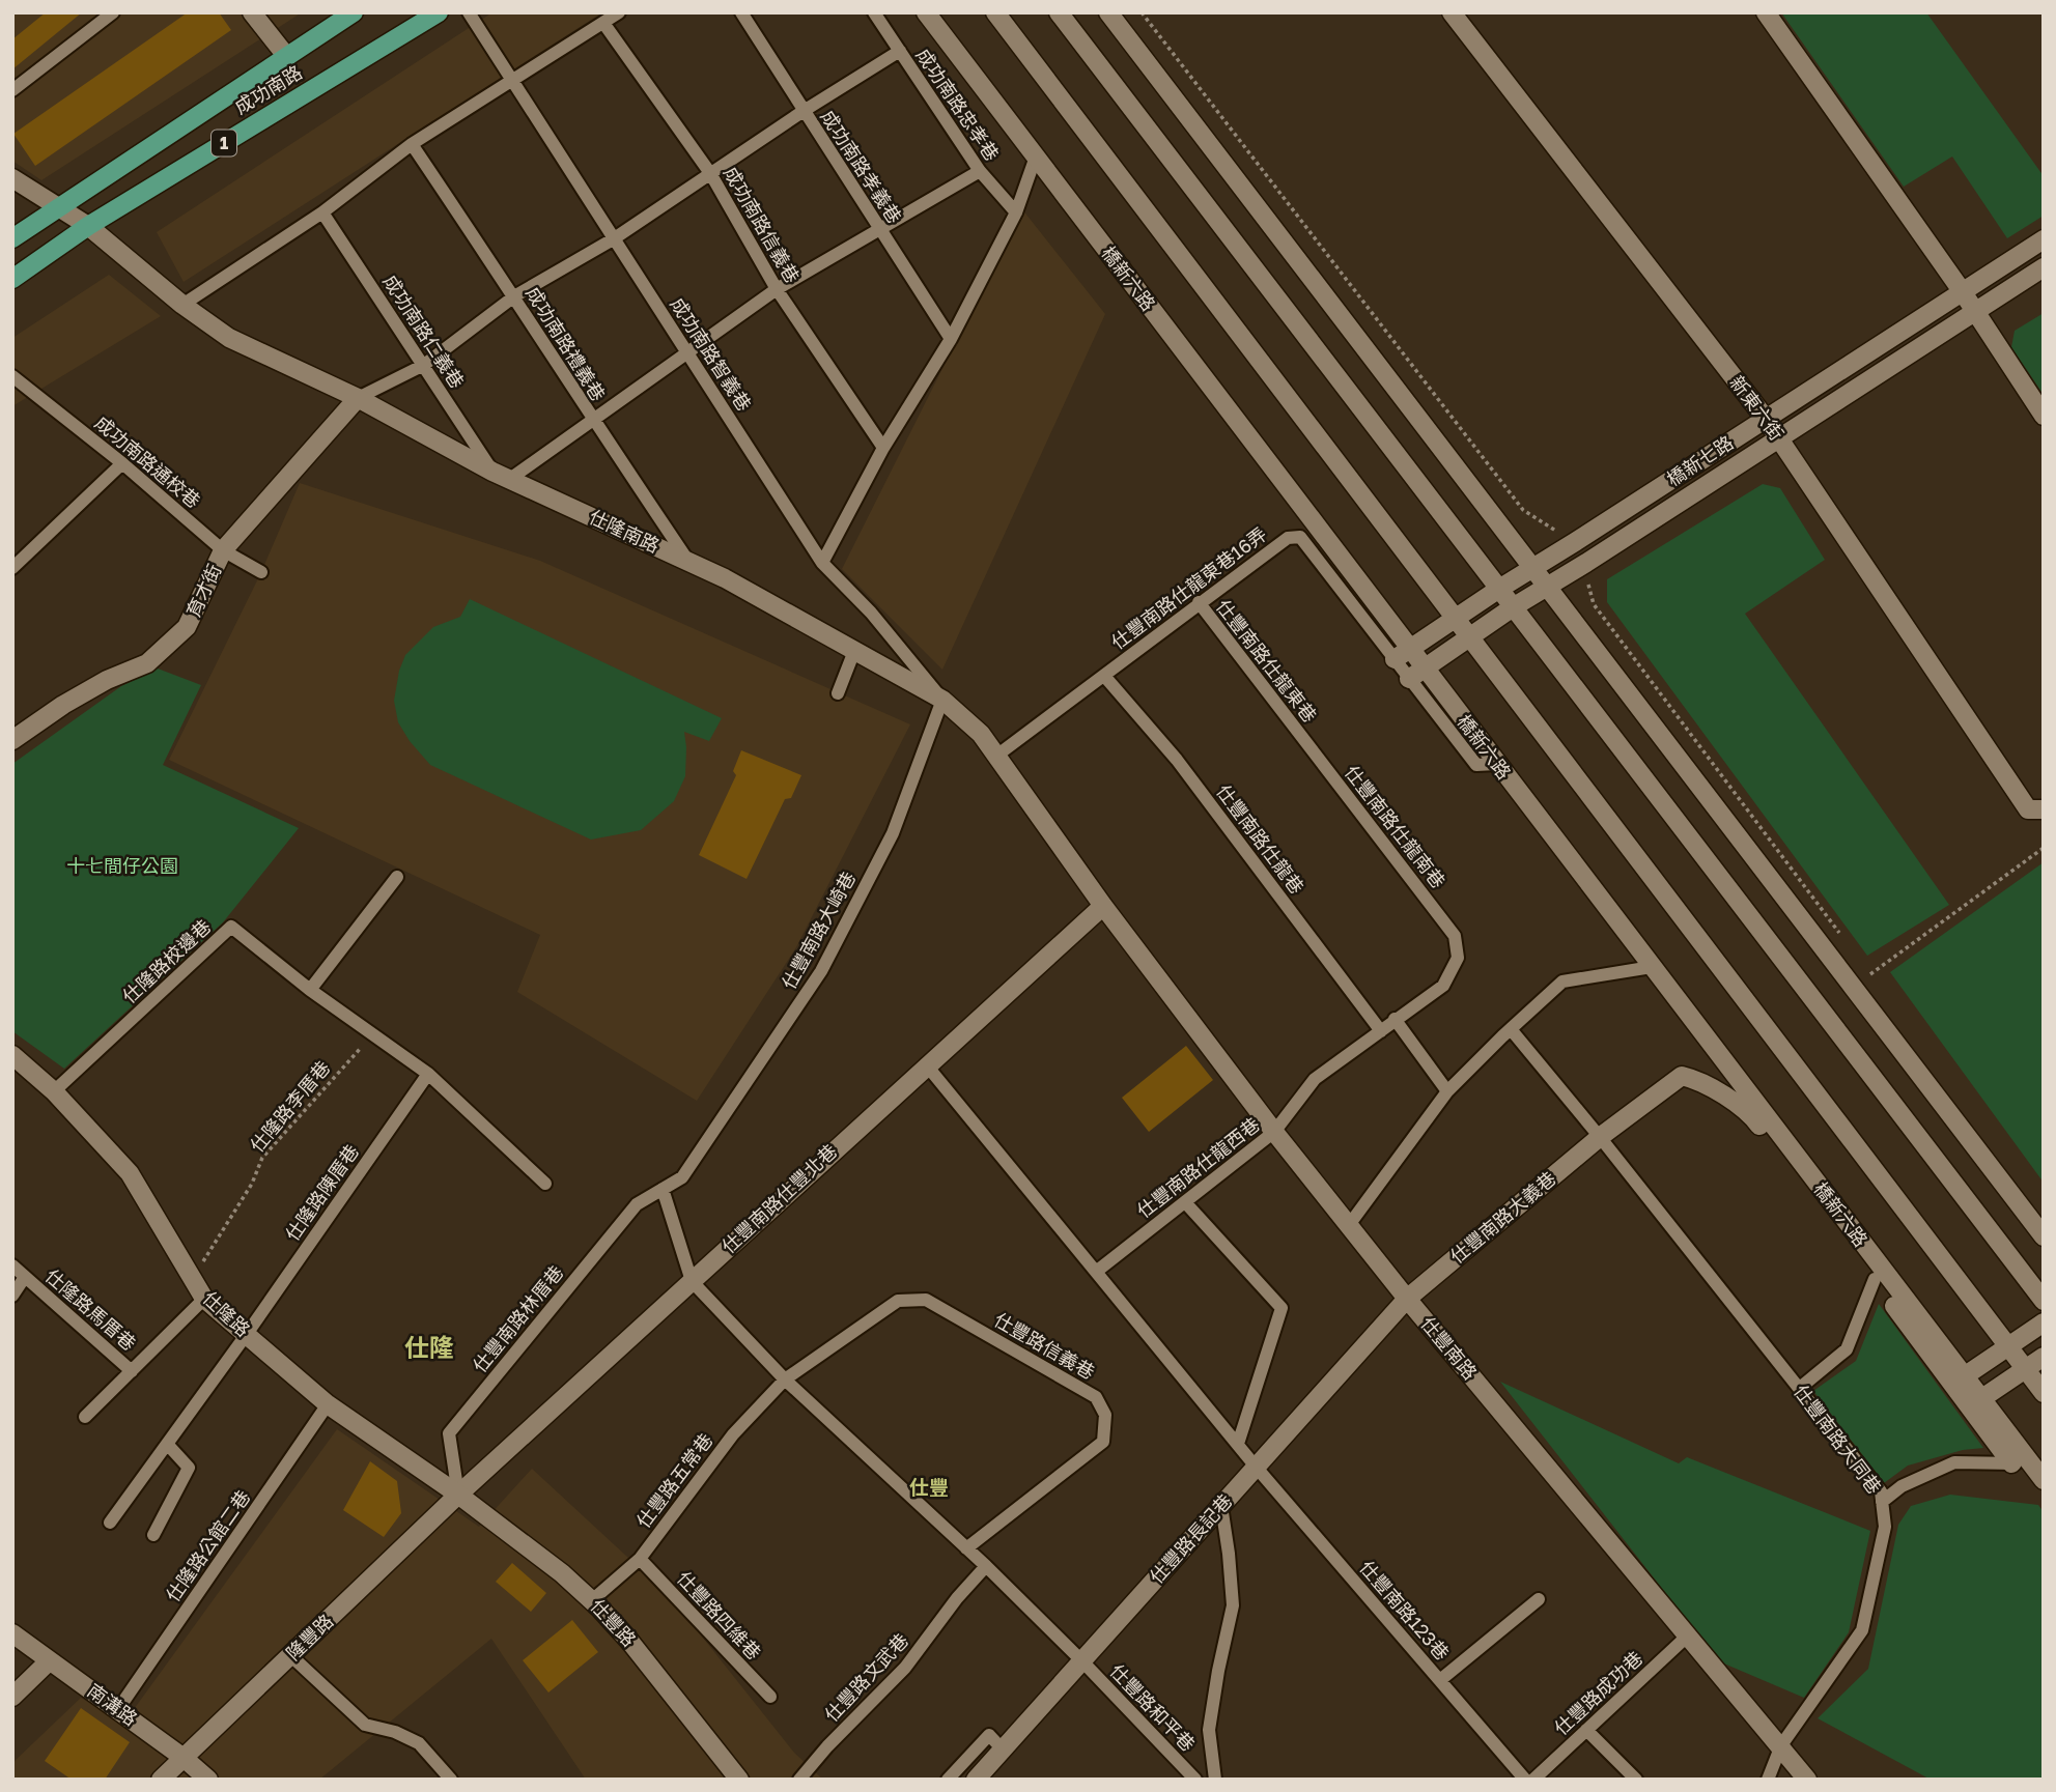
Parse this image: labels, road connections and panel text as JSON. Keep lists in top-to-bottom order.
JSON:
{
  "streets": {
    "main road": ["成功南路", "1"],
    "street": [
      "橋新六路",
      "新東六街",
      "橋新七路",
      "仕隆南路",
      "育才街",
      "仕豐南路仕豐北巷",
      "仕豐南路大義巷",
      "仕隆路",
      "仕豐南路",
      "仕豐路長記巷",
      "仕豐路",
      "隆豐路",
      "南溝路"
    ],
    "lane": [
      "成功南路忠孝巷",
      "成功南路孝義巷",
      "成功南路信義巷",
      "成功南路仁義巷",
      "成功南路禮義巷",
      "成功南路智義巷",
      "成功南路通校巷",
      "仕豐南路仕龍東巷16弄",
      "仕豐南路仕龍東巷",
      "仕豐南路仕龍南巷",
      "仕豐南路仕龍巷",
      "仕豐南路大崎巷",
      "仕隆路校邊巷",
      "仕豐南路仕龍西巷",
      "仕隆路陳厝巷",
      "仕隆路馬厝巷",
      "仕豐南路林厝巷",
      "仕豐路信義巷",
      "仕豐南路大同巷",
      "仕豐路五常巷",
      "仕隆路公館二巷",
      "仕豐南路123巷",
      "仕豐路四維巷",
      "仕豐路文武巷",
      "仕豐路成功巷",
      "仕豐路和平巷"
    ],
    "path": ["仕隆路李厝巷"]
  },
  "crossings": [
    ["成功南路", "仕隆南路"],
    ["橋新六路", "橋新七路"],
    ["橋新六路", "仕豐南路仕龍東巷16弄"],
    ["成功南路仁義巷", "仕隆南路"],
    ["成功南路禮義巷", "仕隆南路"],
    ["成功南路智義巷", "仕隆南路"],
    ["成功南路智義巷", "仕豐南路大崎巷"],
    ["新東六街", "橋新七路"],
    ["橋新七路", "仕豐南路仕龍東巷16弄"],
    ["成功南路通校巷", "育才街"],
    ["仕隆南路", "仕豐南路仕龍東巷16弄"],
    ["仕隆南路", "育才街"],
    ["仕隆南路", "仕豐南路大崎巷"],
    ["仕隆南路", "仕豐南路仕豐北巷"],
    ["仕隆南路", "仕豐南路"],
    ["仕豐南路仕龍東巷16弄", "仕豐南路仕龍東巷"],
    ["仕豐南路仕龍東巷16弄", "仕豐南路仕龍巷"],
    ["仕豐南路仕龍東巷", "仕豐南路仕龍南巷"],
    ["仕豐南路仕龍南巷", "仕豐南路仕龍西巷"],
    ["仕豐南路仕龍巷", "仕豐南路仕龍西巷"],
    ["仕豐南路大崎巷", "仕豐南路林厝巷"],
    ["仕隆路校邊巷", "仕隆路李厝巷"],
    ["仕隆路校邊巷", "仕隆路陳厝巷"],
    ["仕隆路校邊巷", "仕隆路"],
    ["仕隆路李厝巷", "仕隆路"],
    ["仕豐南路仕龍西巷", "仕豐南路"],
    ["仕隆路陳厝巷", "仕隆路"],
    ["仕豐南路仕豐北巷", "仕隆路"],
    ["仕豐南路仕豐北巷", "仕豐南路林厝巷"],
    ["仕豐南路仕豐北巷", "仕豐南路"],
    ["仕豐南路仕豐北巷", "仕豐路"],
    ["仕豐南路仕豐北巷", "隆豐路"],
    ["仕豐南路大義巷", "仕豐南路"],
    ["仕豐南路大義巷", "仕豐南路大同巷"],
    ["仕豐南路大義巷", "仕豐路長記巷"],
    ["仕隆路馬厝巷", "仕隆路"],
    ["仕隆路", "仕豐南路林厝巷"],
    ["仕隆路", "仕隆路公館二巷"],
    ["仕隆路", "仕豐路"],
    ["仕隆路", "隆豐路"],
    ["仕豐南路林厝巷", "仕豐路"],
    ["仕豐南路林厝巷", "隆豐路"],
    ["仕豐路信義巷", "仕豐路五常巷"],
    ["仕豐南路", "仕豐南路大同巷"],
    ["仕豐南路", "仕豐路長記巷"],
    ["仕豐南路", "仕豐路成功巷"],
    ["仕豐路五常巷", "仕豐路四維巷"],
    ["仕豐路五常巷", "仕豐路"],
    ["仕豐路長記巷", "仕豐南路123巷"],
    ["仕豐路長記巷", "仕豐路和平巷"],
    ["仕隆路公館二巷", "南溝路"],
    ["仕豐路", "隆豐路"],
    ["隆豐路", "南溝路"]
  ],
  "districts": ["仕隆", "仕豐"],
  "parks": ["十七間仔公園"]
}
